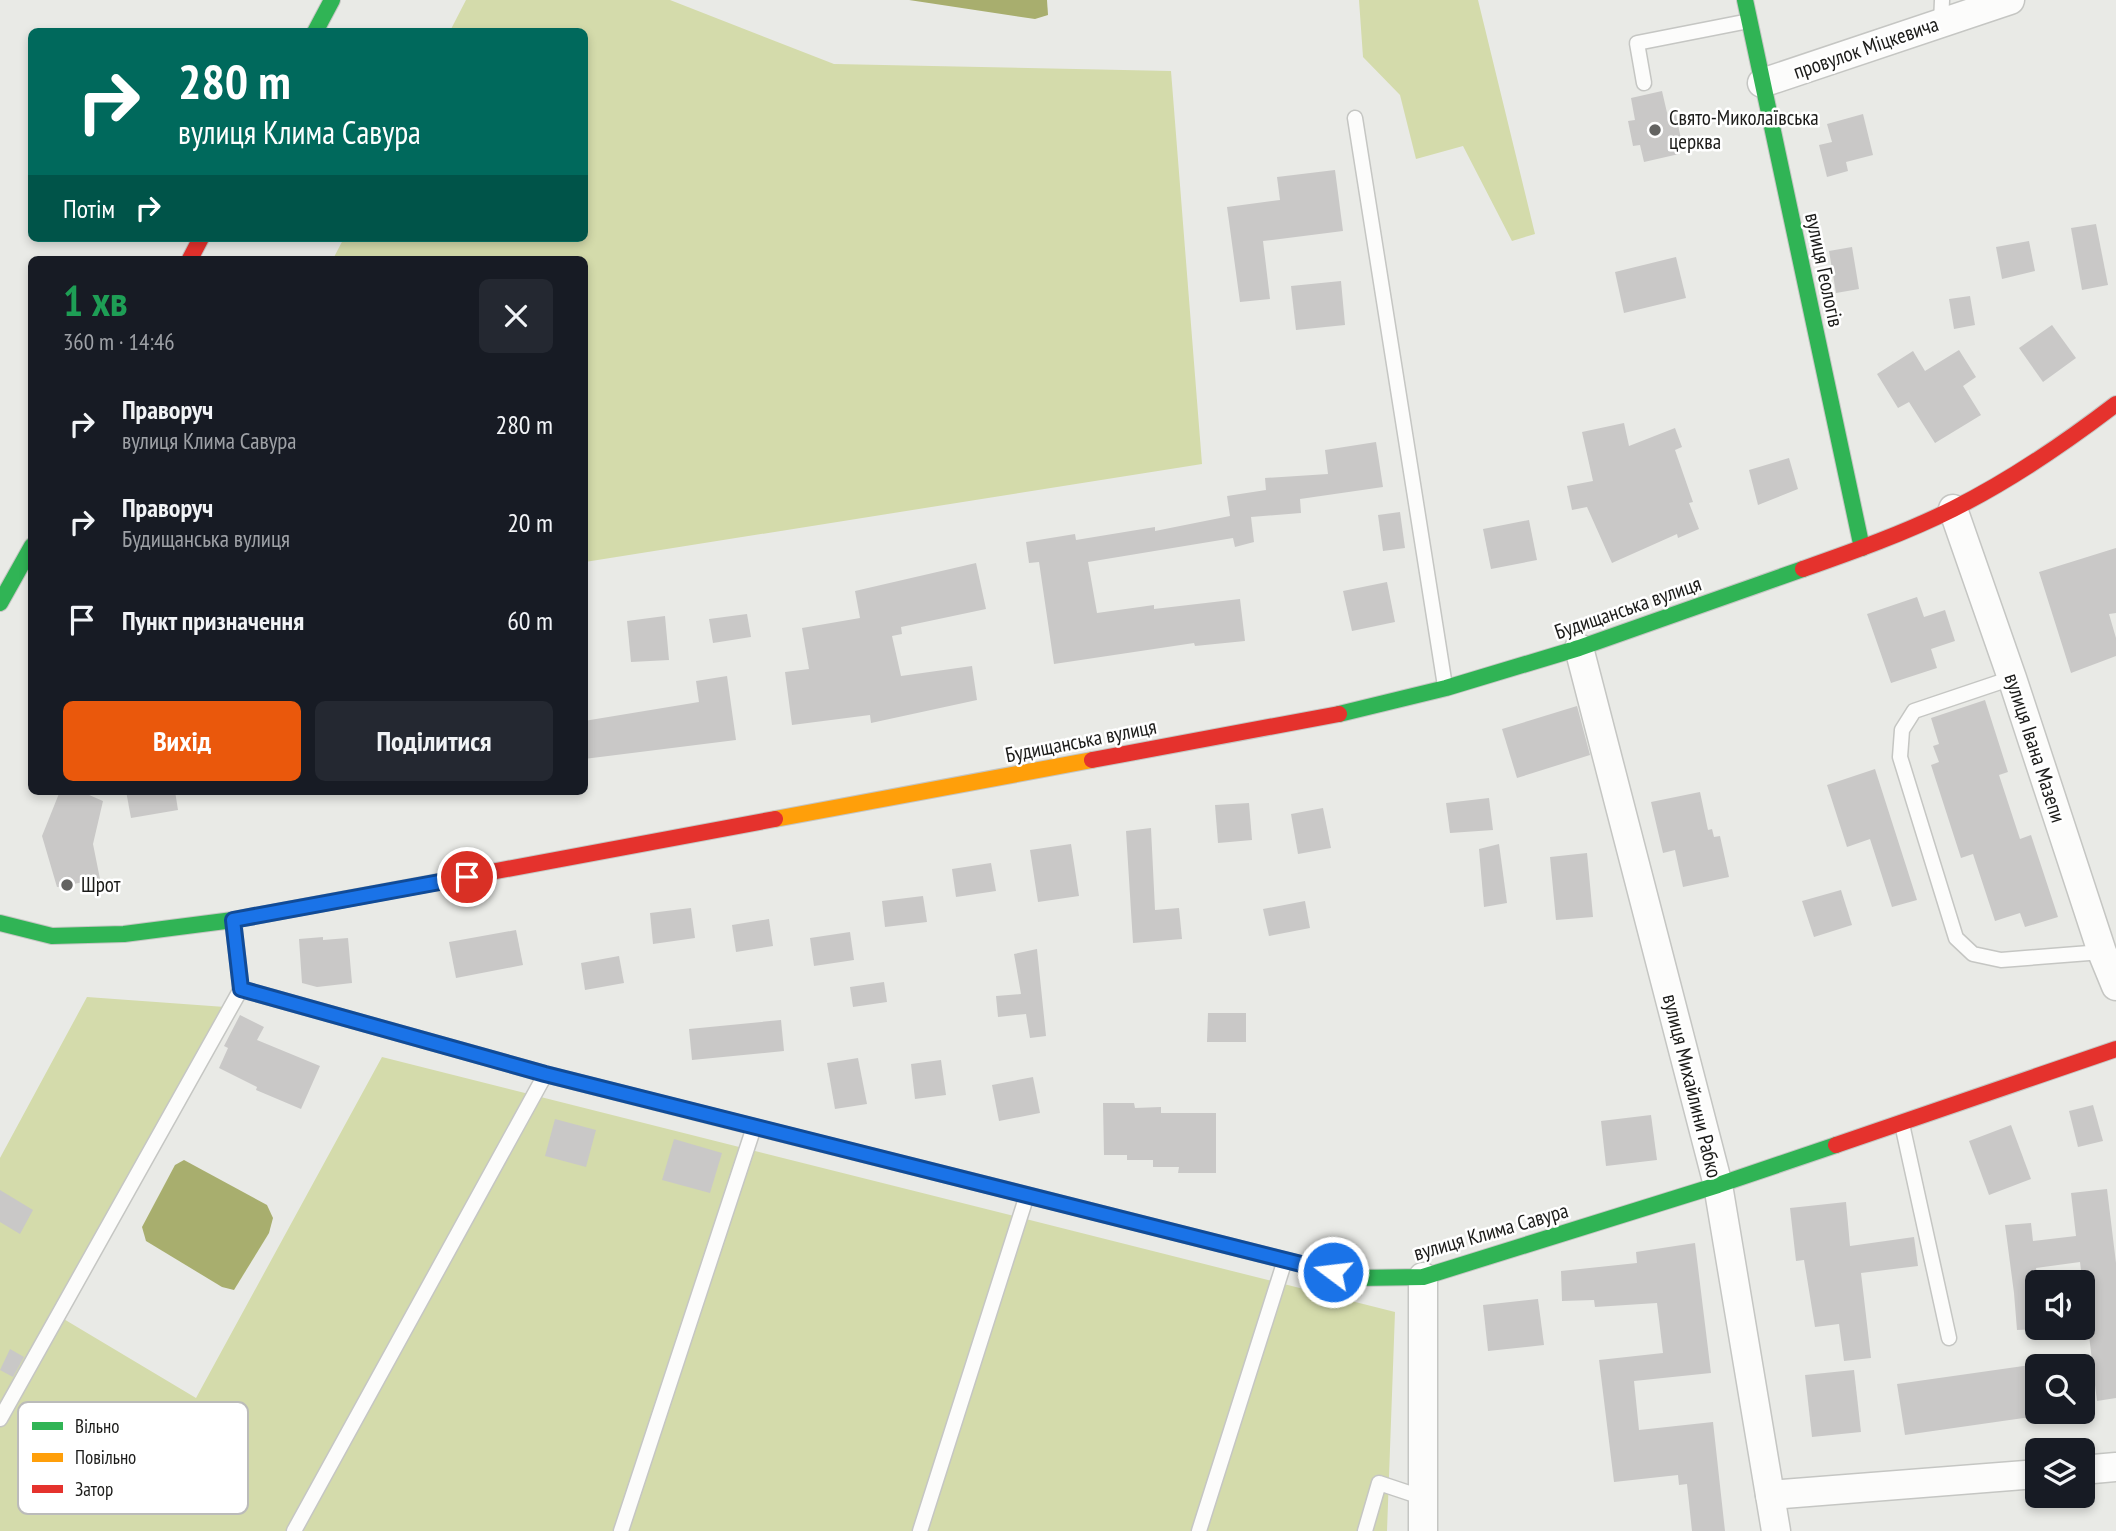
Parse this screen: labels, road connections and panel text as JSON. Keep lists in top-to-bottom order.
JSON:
{
  "streets": {
    "main road": ["вулиця Геологів", "Будищанська вулиця", "вулиця Клима Савура"],
    "street": ["провулок Міцкевича", "вулиця Івана Мазепи", "вулиця Михайлини Рабко"]
  },
  "crossings": [
    ["провулок Міцкевича", "вулиця Геологів"],
    ["вулиця Геологів", "Будищанська вулиця"],
    ["Будищанська вулиця", "вулиця Івана Мазепи"],
    ["Будищанська вулиця", "вулиця Михайлини Рабко"],
    ["вулиця Михайлини Рабко", "вулиця Клима Савура"]
  ],
  "places": ["Свято-Миколаївська церква", "Шрот"],
  "legend": ["Вільно", "Повільно", "Затор"],
  "page": {
    "turn": ["280 m", "вулиця Клима Савура"],
    "then": "Потім",
    "heading": ["1 хв", "360 m · 14:46"],
    "list": [
      {
        "name": "Праворуч",
        "note": "вулиця Клима Савура",
        "value": "280 m"
      },
      {
        "name": "Праворуч",
        "note": "Будищанська вулиця",
        "value": "20 m"
      },
      {
        "name": "Пункт призначення",
        "value": "60 m"
      }
    ],
    "buttons": ["Вихід", "Поділитися"]
  }
}
